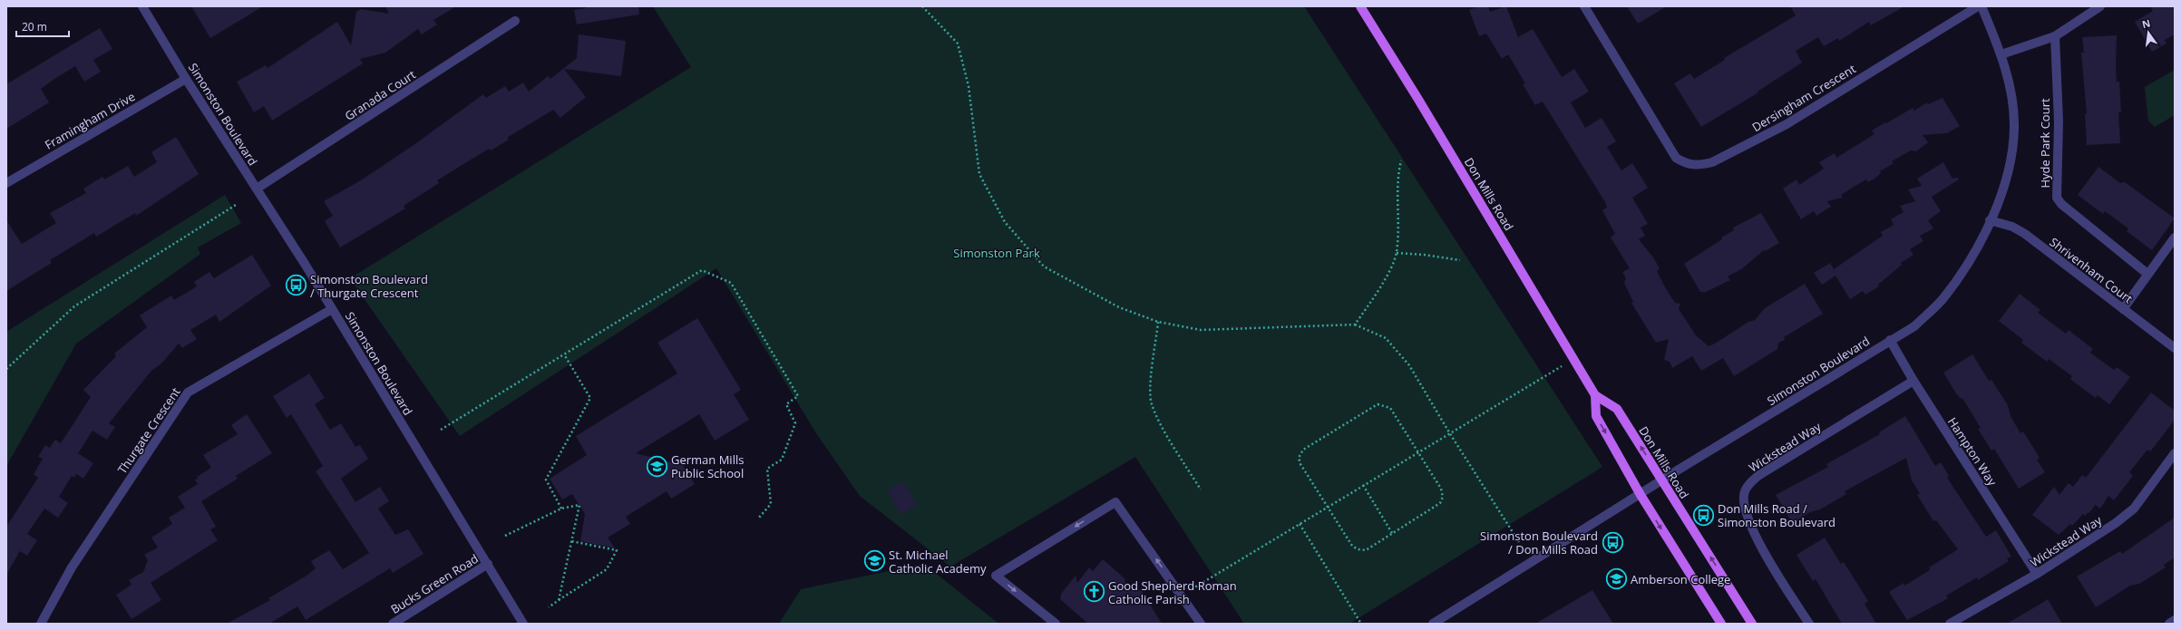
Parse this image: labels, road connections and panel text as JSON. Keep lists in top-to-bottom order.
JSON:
{
  "streets": {
    "main road": ["Don Mills Road"],
    "street": [
      "Granada Court",
      "Dersingham Crescent",
      "Simonston Boulevard",
      "Framingham Drive",
      "Hyde Park Court",
      "Shrivenham Court",
      "Thurgate Crescent",
      "Wickstead Way",
      "Hampton Way",
      "Bucks Green Road"
    ]
  },
  "crossings": [
    ["Granada Court", "Simonston Boulevard"],
    ["Simonston Boulevard", "Framingham Drive"],
    ["Simonston Boulevard", "Don Mills Road"],
    ["Simonston Boulevard", "Shrivenham Court"],
    ["Simonston Boulevard", "Thurgate Crescent"],
    ["Simonston Boulevard", "Hampton Way"],
    ["Simonston Boulevard", "Bucks Green Road"],
    ["Wickstead Way", "Hampton Way"]
  ],
  "parks": ["Simonston Park"],
  "places": {
    "bus stop": ["Simonston Boulevard / Thurgate Crescent", "Don Mills Road / Simonston Boulevard", "Simonston Boulevard / Don Mills Road"],
    "school or university": ["German Mills Public School", "St. Michael Catholic Academy", "Amberson College"],
    "church": ["Good Shepherd Roman Catholic Parish"]
  },
  "scale_bar": "20 m",
  "north": "top"
}
